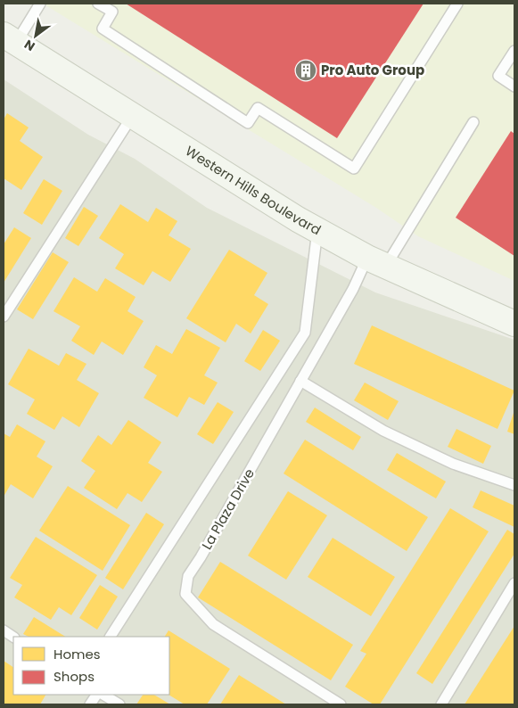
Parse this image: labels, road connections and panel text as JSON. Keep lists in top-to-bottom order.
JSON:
{
  "streets": {
    "street": ["Western Hills Boulevard"],
    "lane": ["La Plaza Drive"]
  },
  "crossings": [
    ["Western Hills Boulevard", "La Plaza Drive"]
  ],
  "places": {
    "building": ["Pro Auto Group"]
  },
  "legend": ["Homes", "Shops"],
  "north": "bottom left"
}
